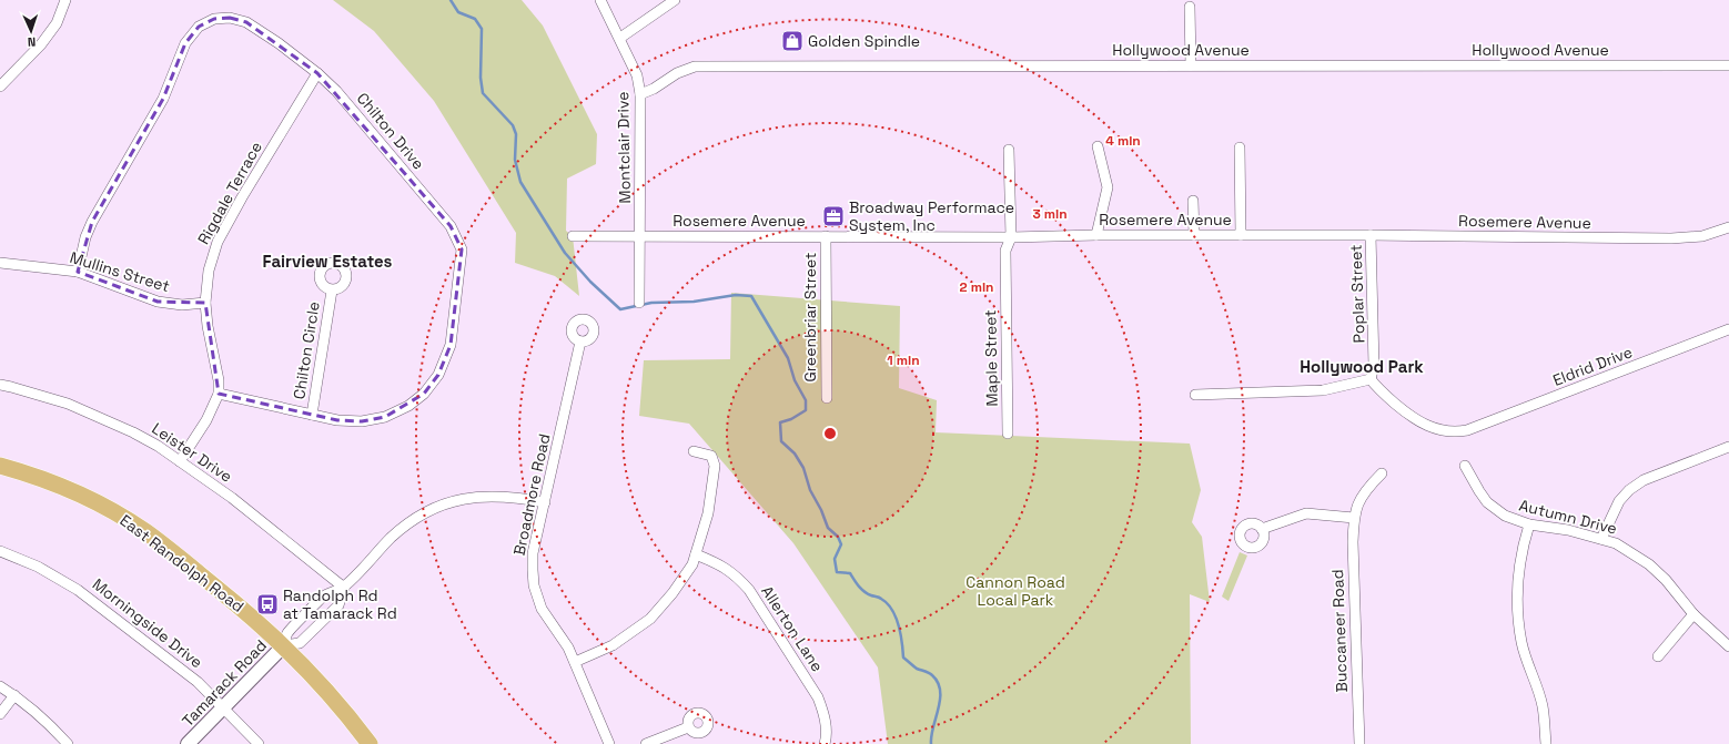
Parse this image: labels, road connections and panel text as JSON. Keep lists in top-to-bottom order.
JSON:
{
  "streets": {
    "main road": ["East Randolph Road"],
    "street": [
      "Hollywood Avenue",
      "Chilton Drive",
      "Montclair Drive",
      "Rigdale Terrace",
      "Rosemere Avenue",
      "Mullins Street",
      "Poplar Street",
      "Greenbriar Street",
      "Chilton Circle",
      "Maple Street",
      "Eldrid Drive",
      "Leister Drive",
      "Broadmore Road",
      "Autumn Drive",
      "Morningside Drive",
      "Allerton Lane",
      "Buccaneer Road",
      "Tamarack Road"
    ]
  },
  "crossings": [
    ["Hollywood Avenue", "Montclair Drive"],
    ["Chilton Drive", "Rigdale Terrace"],
    ["Chilton Drive", "Mullins Street"],
    ["Chilton Drive", "Chilton Circle"],
    ["Montclair Drive", "Rosemere Avenue"],
    ["Rigdale Terrace", "Mullins Street"],
    ["Rigdale Terrace", "Leister Drive"],
    ["Rosemere Avenue", "Poplar Street"],
    ["Rosemere Avenue", "Greenbriar Street"],
    ["Rosemere Avenue", "Maple Street"],
    ["Poplar Street", "Eldrid Drive"],
    ["Leister Drive", "Tamarack Road"],
    ["Broadmore Road", "Tamarack Road"],
    ["East Randolph Road", "Tamarack Road"],
    ["Morningside Drive", "Tamarack Road"]
  ],
  "districts": ["Fairview Estates", "Hollywood Park"],
  "parks": ["Cannon Road Local Park"],
  "places": {
    "shop": ["Golden Spindle"],
    "office": ["Broadway Performace System, Inc"],
    "bus stop": ["Randolph Rd at Tamarack Rd"]
  },
  "north": "bottom",
  "rings": [
    "4 min",
    "3 min",
    "2 min",
    "1 min"
  ]
}
